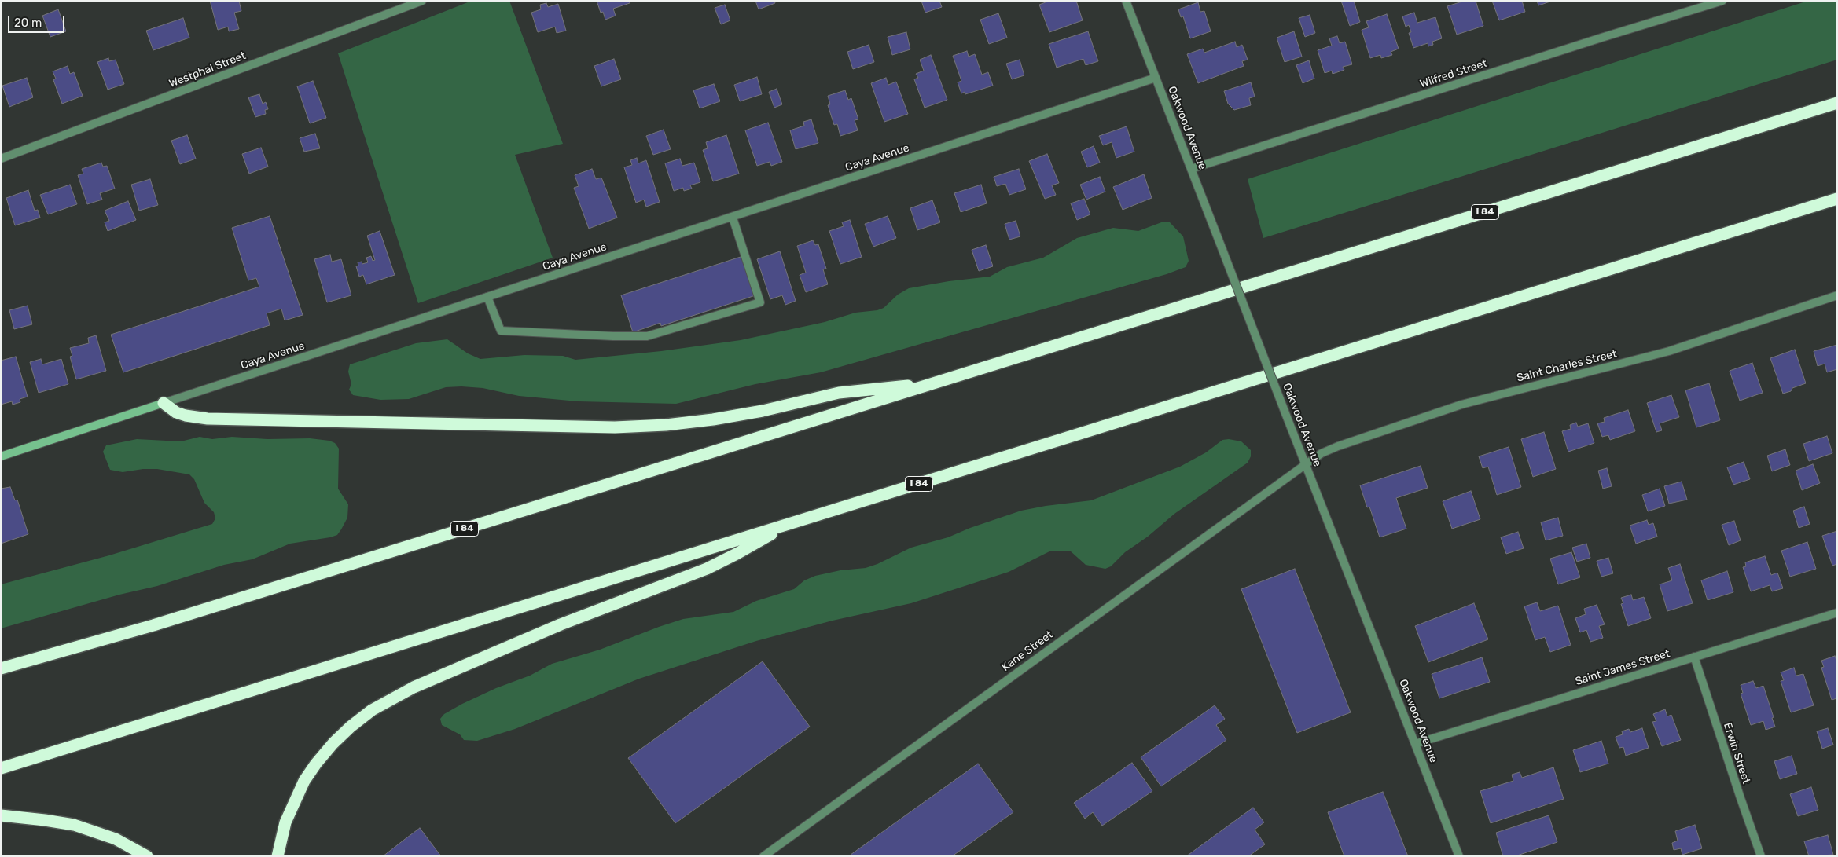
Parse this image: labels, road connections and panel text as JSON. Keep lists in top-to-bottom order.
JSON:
{
  "streets": {
    "highway": ["I 84"],
    "main road": ["Caya Avenue"],
    "street": [
      "Westphal Street",
      "Wilfred Street",
      "Oakwood Avenue",
      "Saint Charles Street",
      "Kane Street",
      "Saint James Street",
      "Erwin Street"
    ]
  },
  "crossings": [
    ["Wilfred Street", "Oakwood Avenue"],
    ["Oakwood Avenue", "Caya Avenue"],
    ["Oakwood Avenue", "Saint Charles Street"],
    ["Oakwood Avenue", "Kane Street"],
    ["Oakwood Avenue", "Saint James Street"],
    ["Saint Charles Street", "Kane Street"],
    ["Saint James Street", "Erwin Street"]
  ],
  "scale_bar": "20 m"
}
